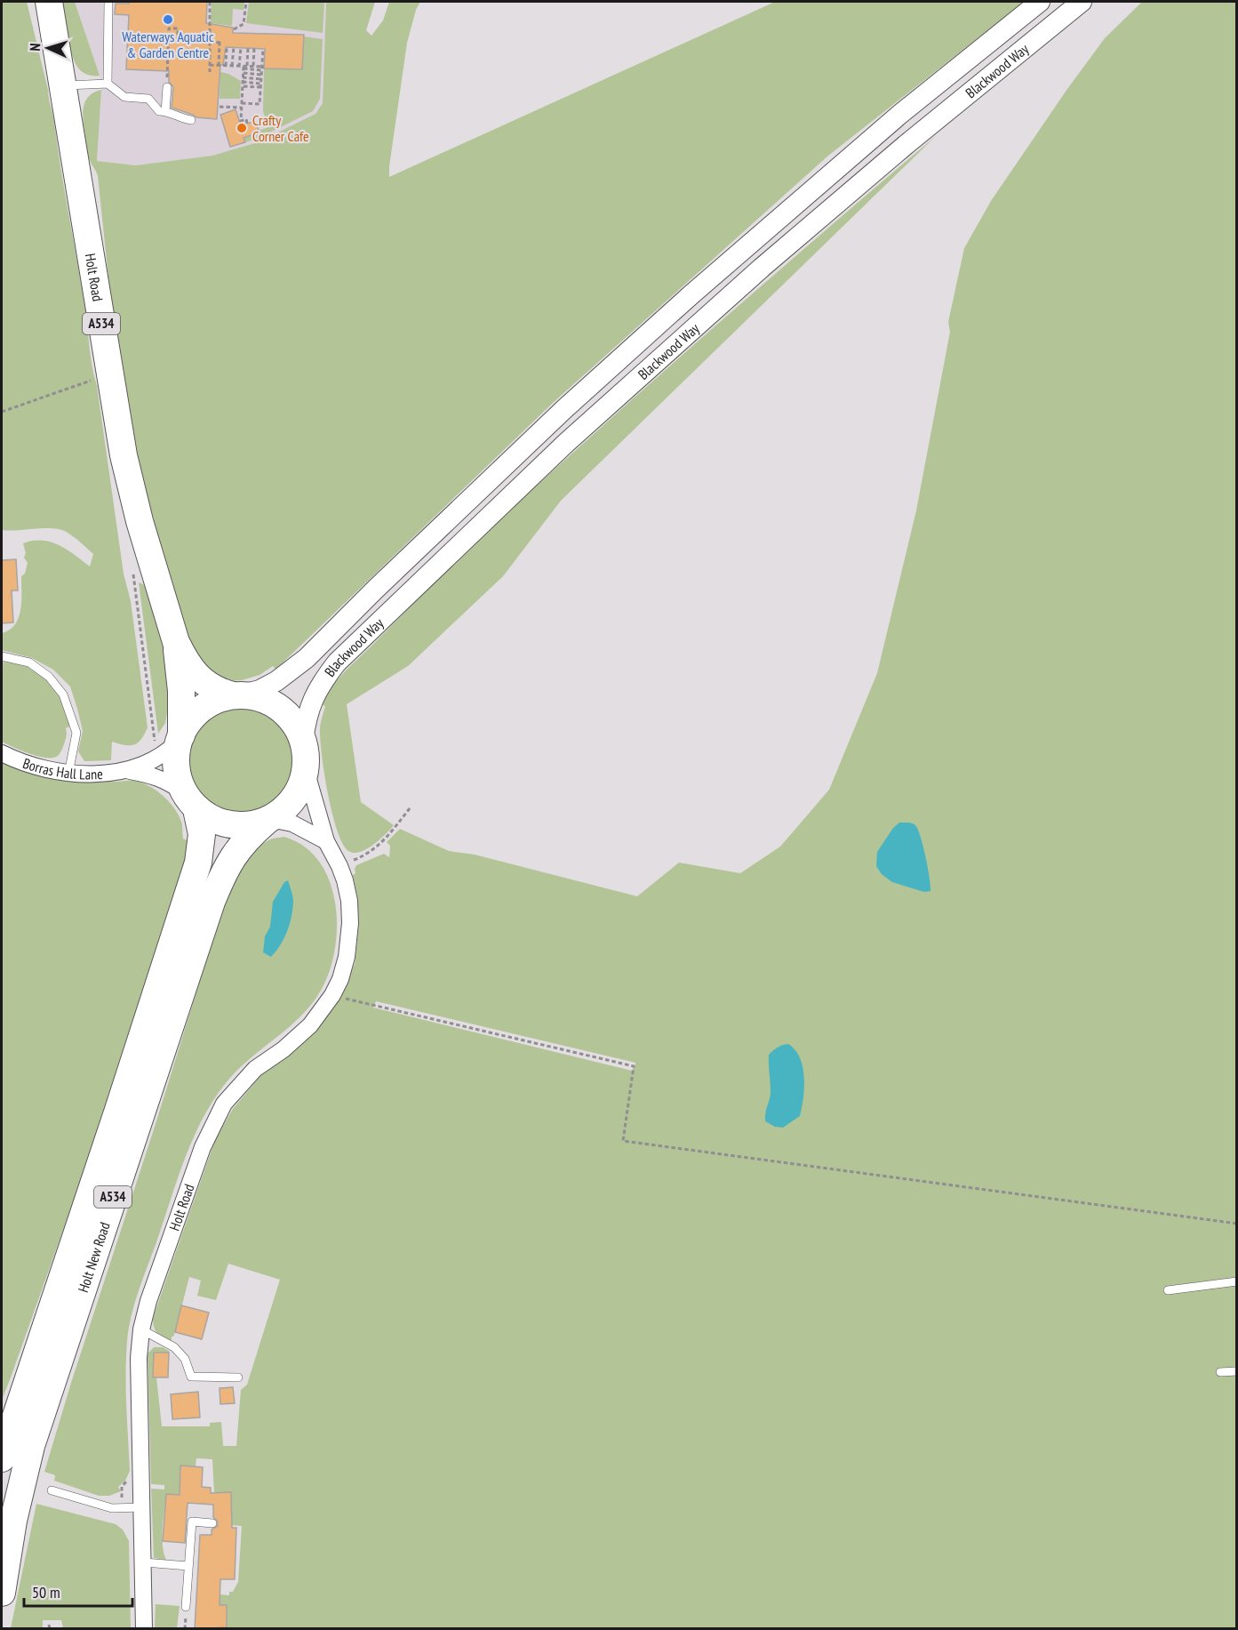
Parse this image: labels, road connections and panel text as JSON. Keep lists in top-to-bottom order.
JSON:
{
  "streets": {
    "highway": ["Holt Road", "A534", "Holt New Road"],
    "street": ["Blackwood Way", "Borras Hall Lane"]
  },
  "crossings": [
    ["Blackwood Way", "Holt Road"],
    ["Blackwood Way", "Borras Hall Lane"],
    ["Blackwood Way", "Holt New Road"],
    ["Holt Road", "Borras Hall Lane"],
    ["Holt Road", "Holt New Road"],
    ["Borras Hall Lane", "Holt New Road"]
  ],
  "places": ["Waterways Aquatic & Garden Centre", "Crafty Corner Cafe"],
  "scale_bar": "50 m",
  "north": "left"
}
